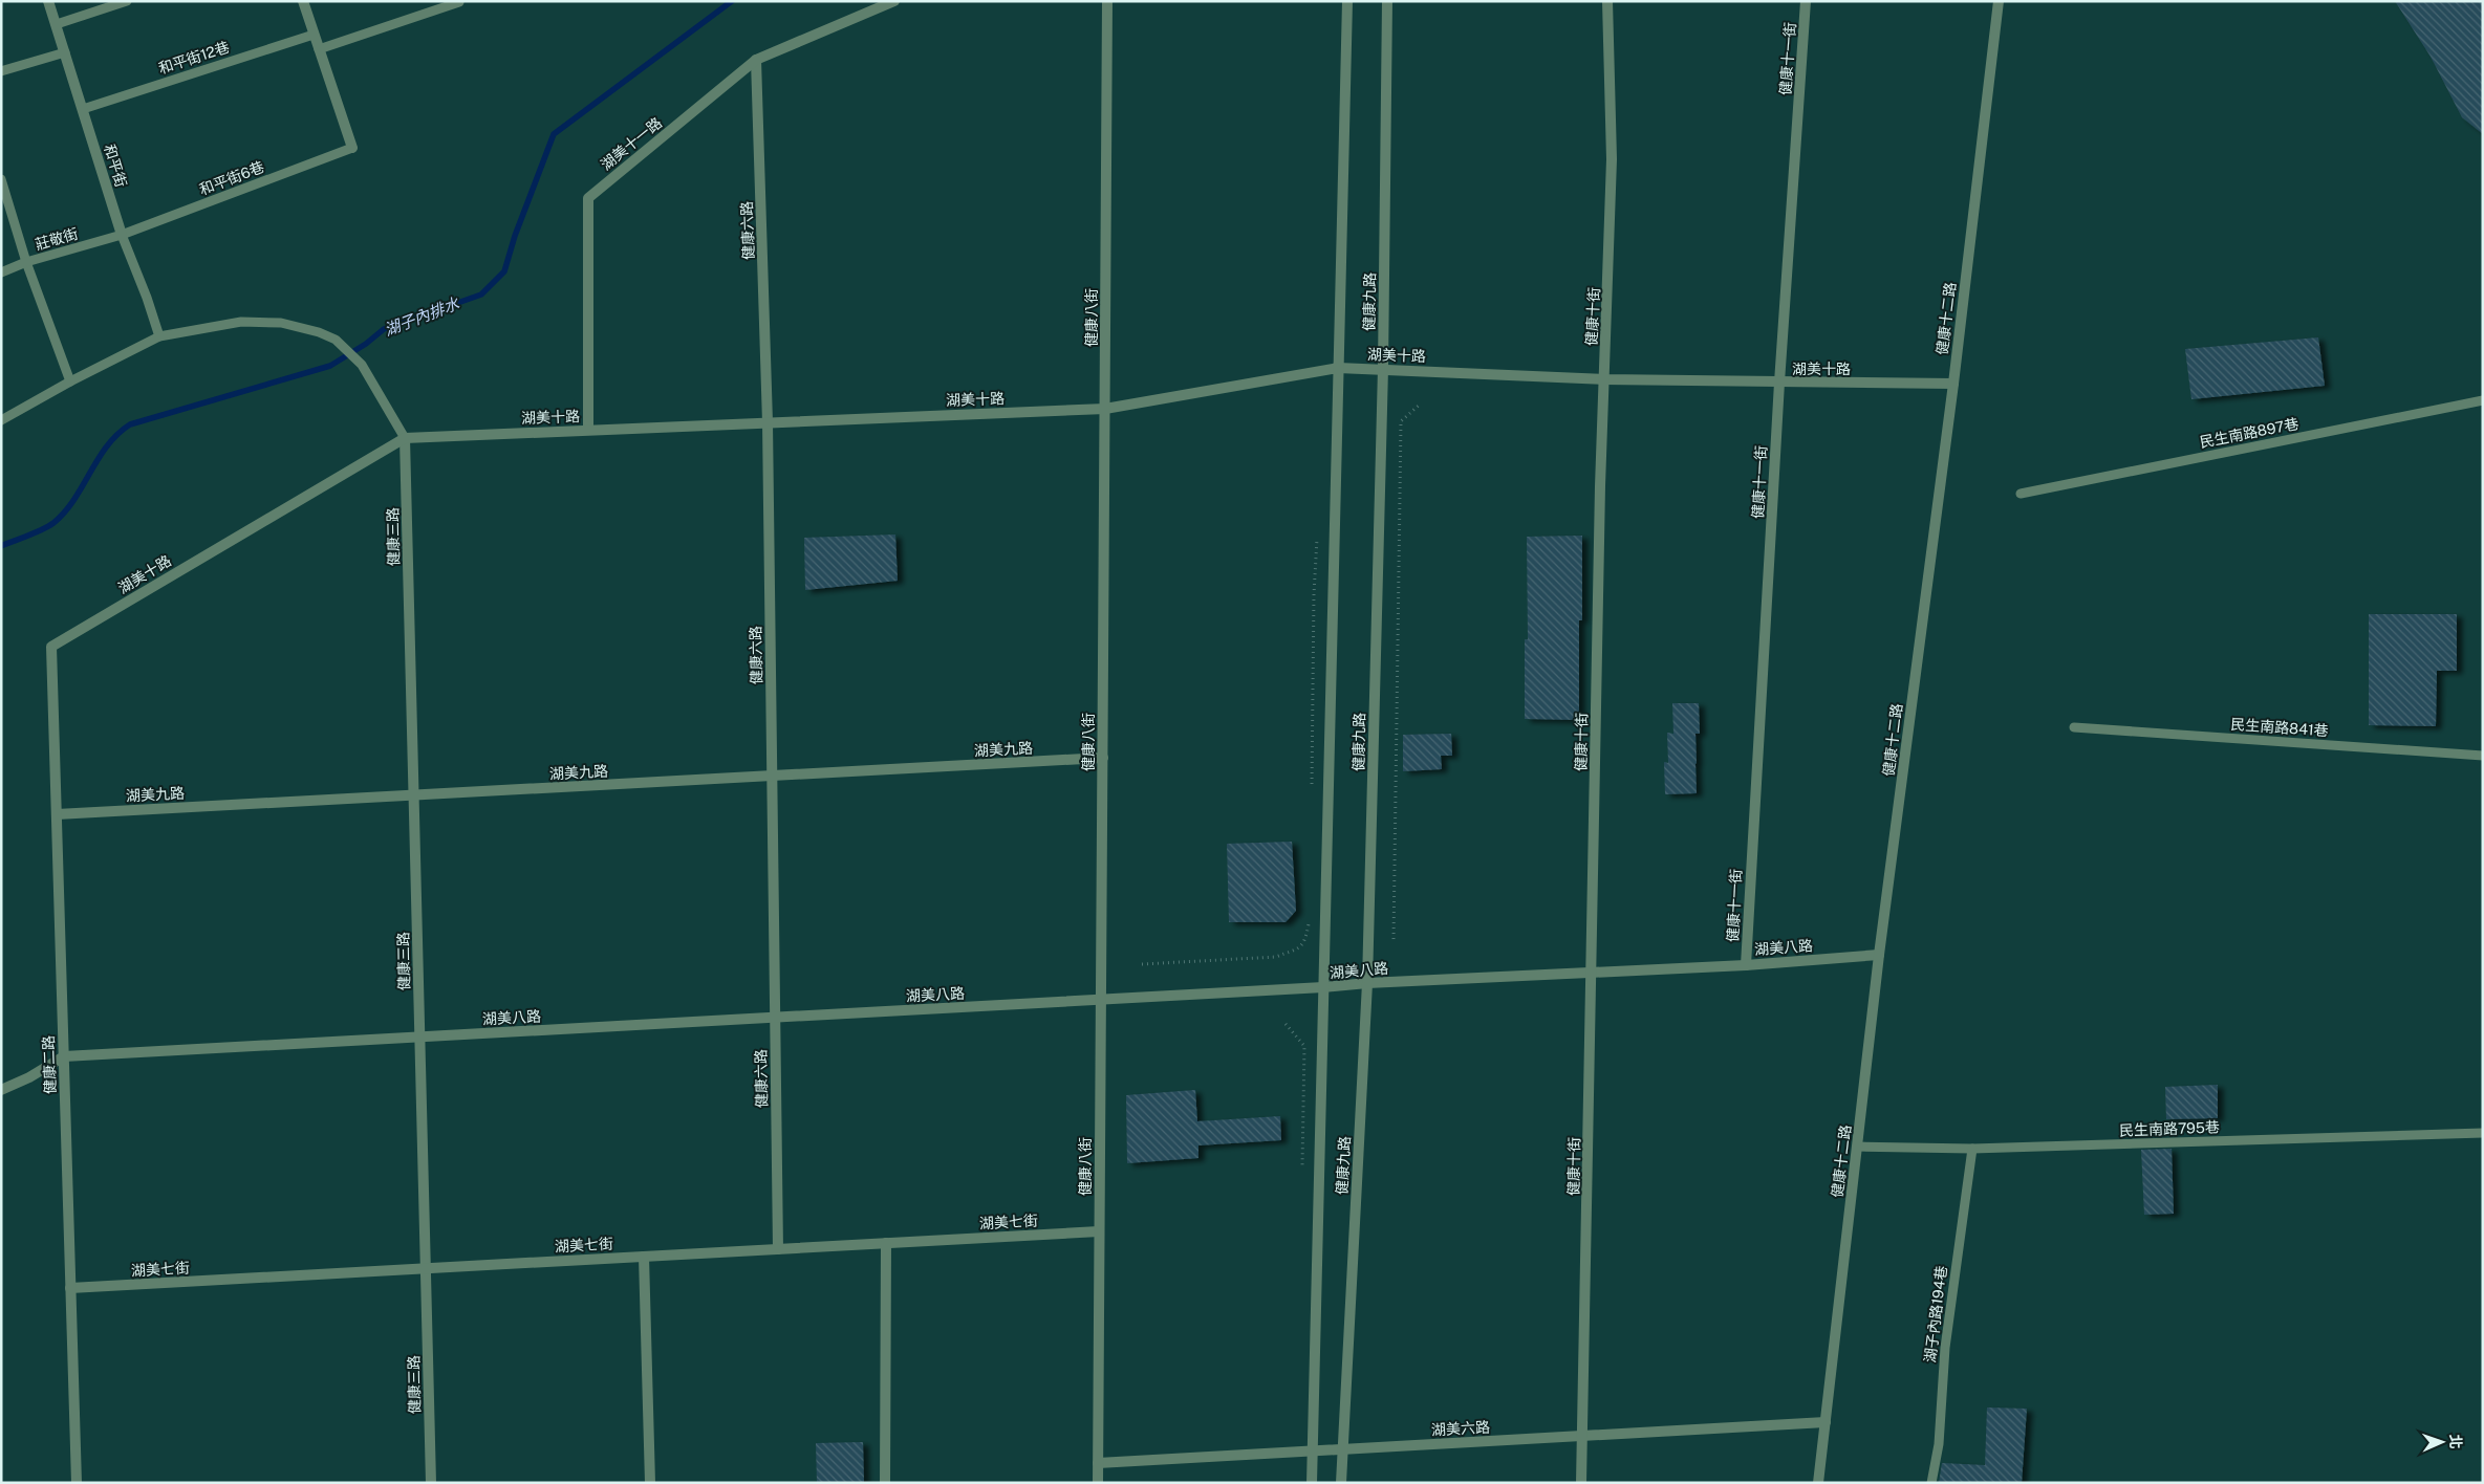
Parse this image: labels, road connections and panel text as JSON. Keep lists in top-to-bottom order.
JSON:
{
  "streets": {
    "street": [
      "健康十一街",
      "湖美十一路",
      "和平街",
      "健康六路",
      "健康九路",
      "健康十街",
      "健康八街",
      "健康十二路",
      "湖美十路",
      "健康三路",
      "湖美九路",
      "湖美八路",
      "健康二路",
      "湖美七街",
      "湖美六路"
    ],
    "lane": [
      "和平街12巷",
      "和平街6巷",
      "莊敬街",
      "民生南路897巷",
      "民生南路841巷",
      "民生南路795巷",
      "湖子內路194巷"
    ]
  },
  "crossings": [
    ["和平街12巷", "和平街"],
    ["健康十一街", "湖美十路"],
    ["健康十一街", "湖美八路"],
    ["湖美十一路", "健康六路"],
    ["湖美十一路", "湖美十路"],
    ["和平街", "和平街6巷"],
    ["和平街", "莊敬街"],
    ["和平街6巷", "莊敬街"],
    ["健康六路", "湖美十路"],
    ["健康六路", "湖美九路"],
    ["健康六路", "湖美八路"],
    ["健康六路", "湖美七街"],
    ["健康九路", "湖美十路"],
    ["健康九路", "湖美八路"],
    ["健康九路", "湖美六路"],
    ["健康十街", "湖美十路"],
    ["健康十街", "湖美八路"],
    ["健康十街", "湖美六路"],
    ["健康八街", "湖美十路"],
    ["健康八街", "湖美九路"],
    ["健康八街", "湖美八路"],
    ["健康八街", "湖美七街"],
    ["健康八街", "湖美六路"],
    ["健康十二路", "湖美十路"],
    ["健康十二路", "湖美八路"],
    ["健康十二路", "民生南路795巷"],
    ["健康十二路", "湖美六路"],
    ["湖美十路", "健康三路"],
    ["湖美十路", "健康二路"],
    ["健康三路", "湖美九路"],
    ["健康三路", "湖美八路"],
    ["健康三路", "湖美七街"],
    ["湖美九路", "健康二路"],
    ["湖美八路", "健康二路"],
    ["健康二路", "湖美七街"],
    ["民生南路795巷", "湖子內路194巷"]
  ],
  "water": ["湖子內排水"],
  "north": "right"
}
